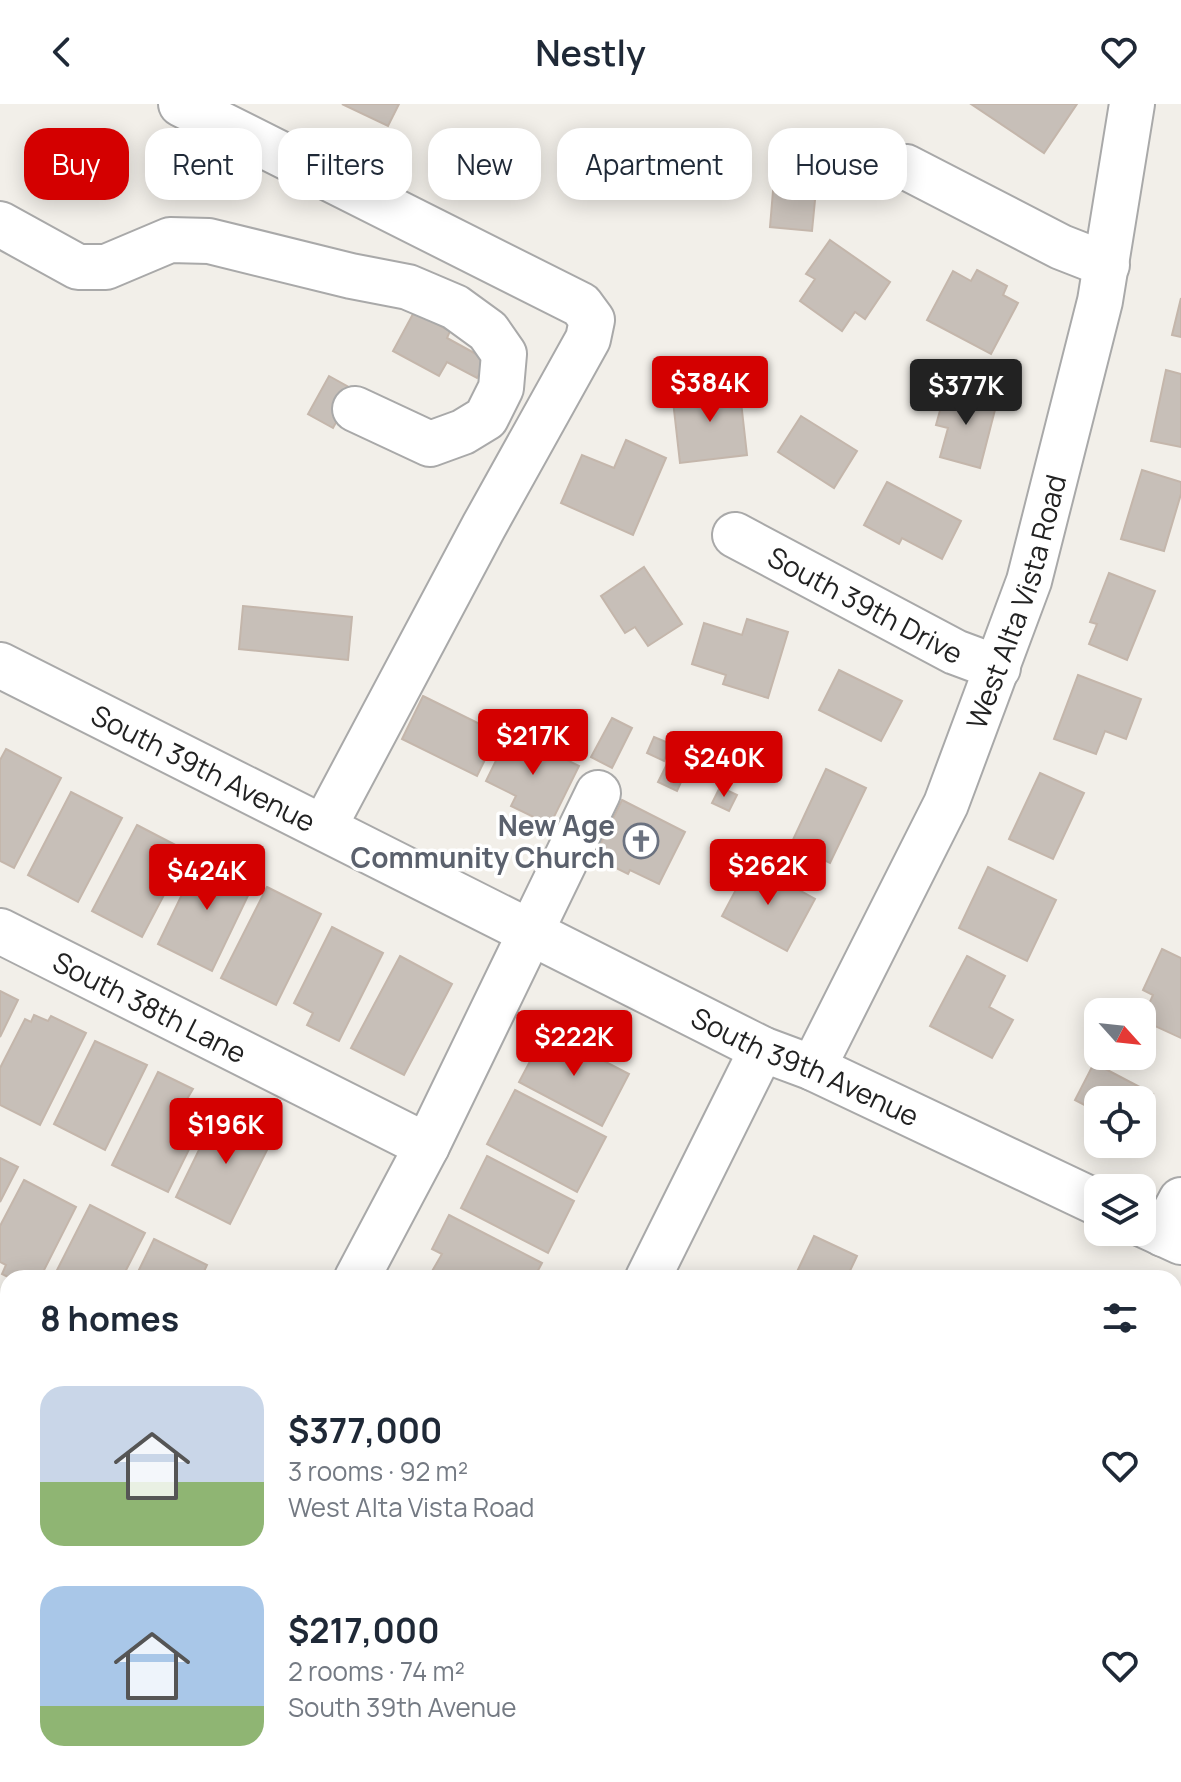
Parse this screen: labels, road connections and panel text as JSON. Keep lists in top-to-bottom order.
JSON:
{
  "streets": {
    "street": [
      "West Alta Vista Road",
      "South 39th Drive",
      "South 39th Avenue",
      "South 38th Lane"
    ]
  },
  "crossings": [
    ["West Alta Vista Road", "South 39th Drive"],
    ["West Alta Vista Road", "South 39th Avenue"]
  ],
  "places": {
    "church": ["New Age Community Church"]
  },
  "north": "bottom right",
  "page": {
    "header": "Nestly",
    "chip": [
      "Buy",
      "Rent",
      "Filters",
      "New",
      "Apartment",
      "House"
    ],
    "price": [
      "$384K",
      "$377K",
      "$217K",
      "$240K",
      "$262K",
      "$424K",
      "$222K",
      "$196K"
    ],
    "heading": "8 homes",
    "list": [
      {
        "name": "$377,000",
        "note": "3 rooms · 92 m² · West Alta Vista Road"
      },
      {
        "name": "$217,000",
        "note": "2 rooms · 74 m² · South 39th Avenue"
      }
    ]
  }
}
